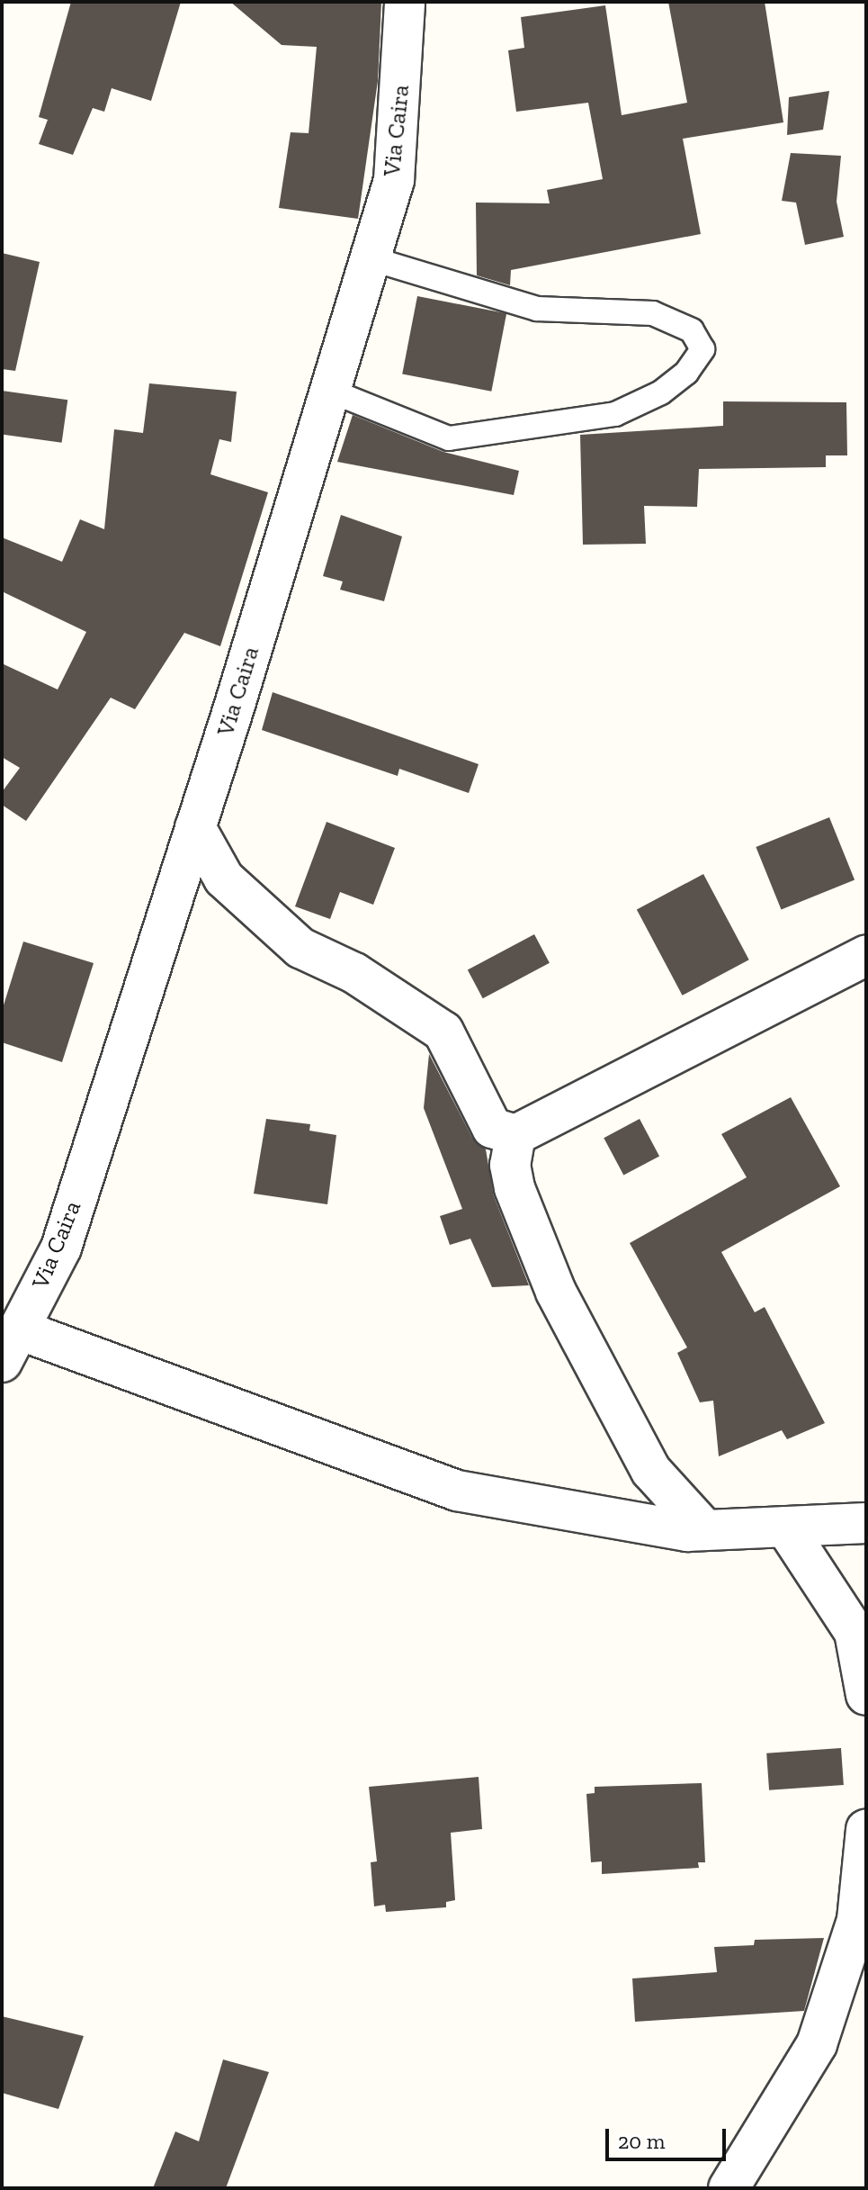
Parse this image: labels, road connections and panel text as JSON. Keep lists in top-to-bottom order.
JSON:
{
  "streets": {
    "street": ["Via Caira"]
  },
  "scale_bar": "20 m"
}
